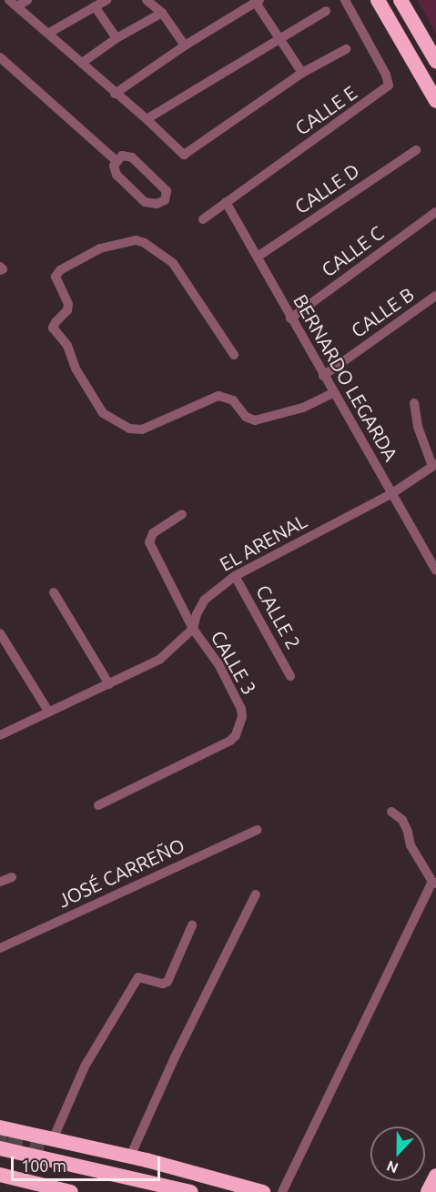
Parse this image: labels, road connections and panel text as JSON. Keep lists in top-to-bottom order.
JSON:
{
  "streets": {
    "street": [
      "CALLE E",
      "CALLE D",
      "CALLE C",
      "CALLE B",
      "BERNARDO LEGARDA",
      "EL ARENAL",
      "CALLE 2",
      "CALLE 3",
      "JOSÉ CARREÑO"
    ]
  },
  "crossings": [
    ["CALLE E", "BERNARDO LEGARDA"],
    ["CALLE D", "BERNARDO LEGARDA"],
    ["CALLE C", "BERNARDO LEGARDA"],
    ["CALLE B", "BERNARDO LEGARDA"],
    ["BERNARDO LEGARDA", "EL ARENAL"],
    ["EL ARENAL", "CALLE 2"],
    ["EL ARENAL", "CALLE 3"]
  ],
  "scale_bar": "100 m",
  "north": "bottom"
}
